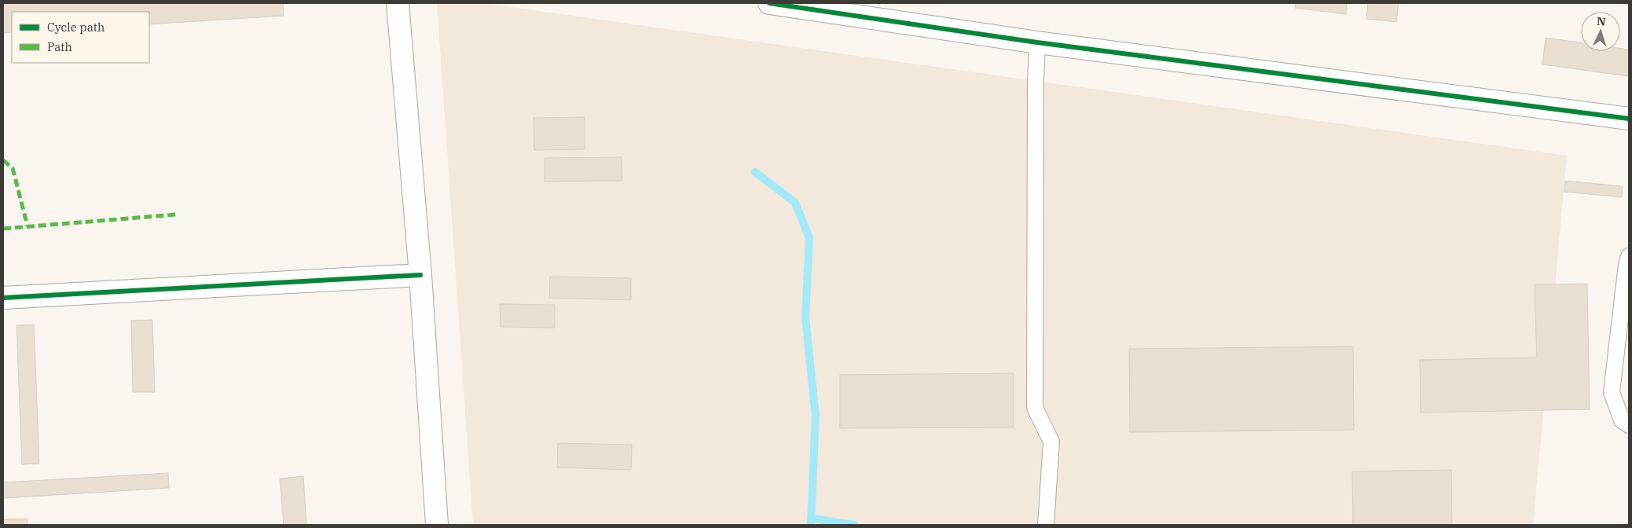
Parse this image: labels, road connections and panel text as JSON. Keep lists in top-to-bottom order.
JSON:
{
  "legend": ["Cycle path", "Path"],
  "north": "top"
}
